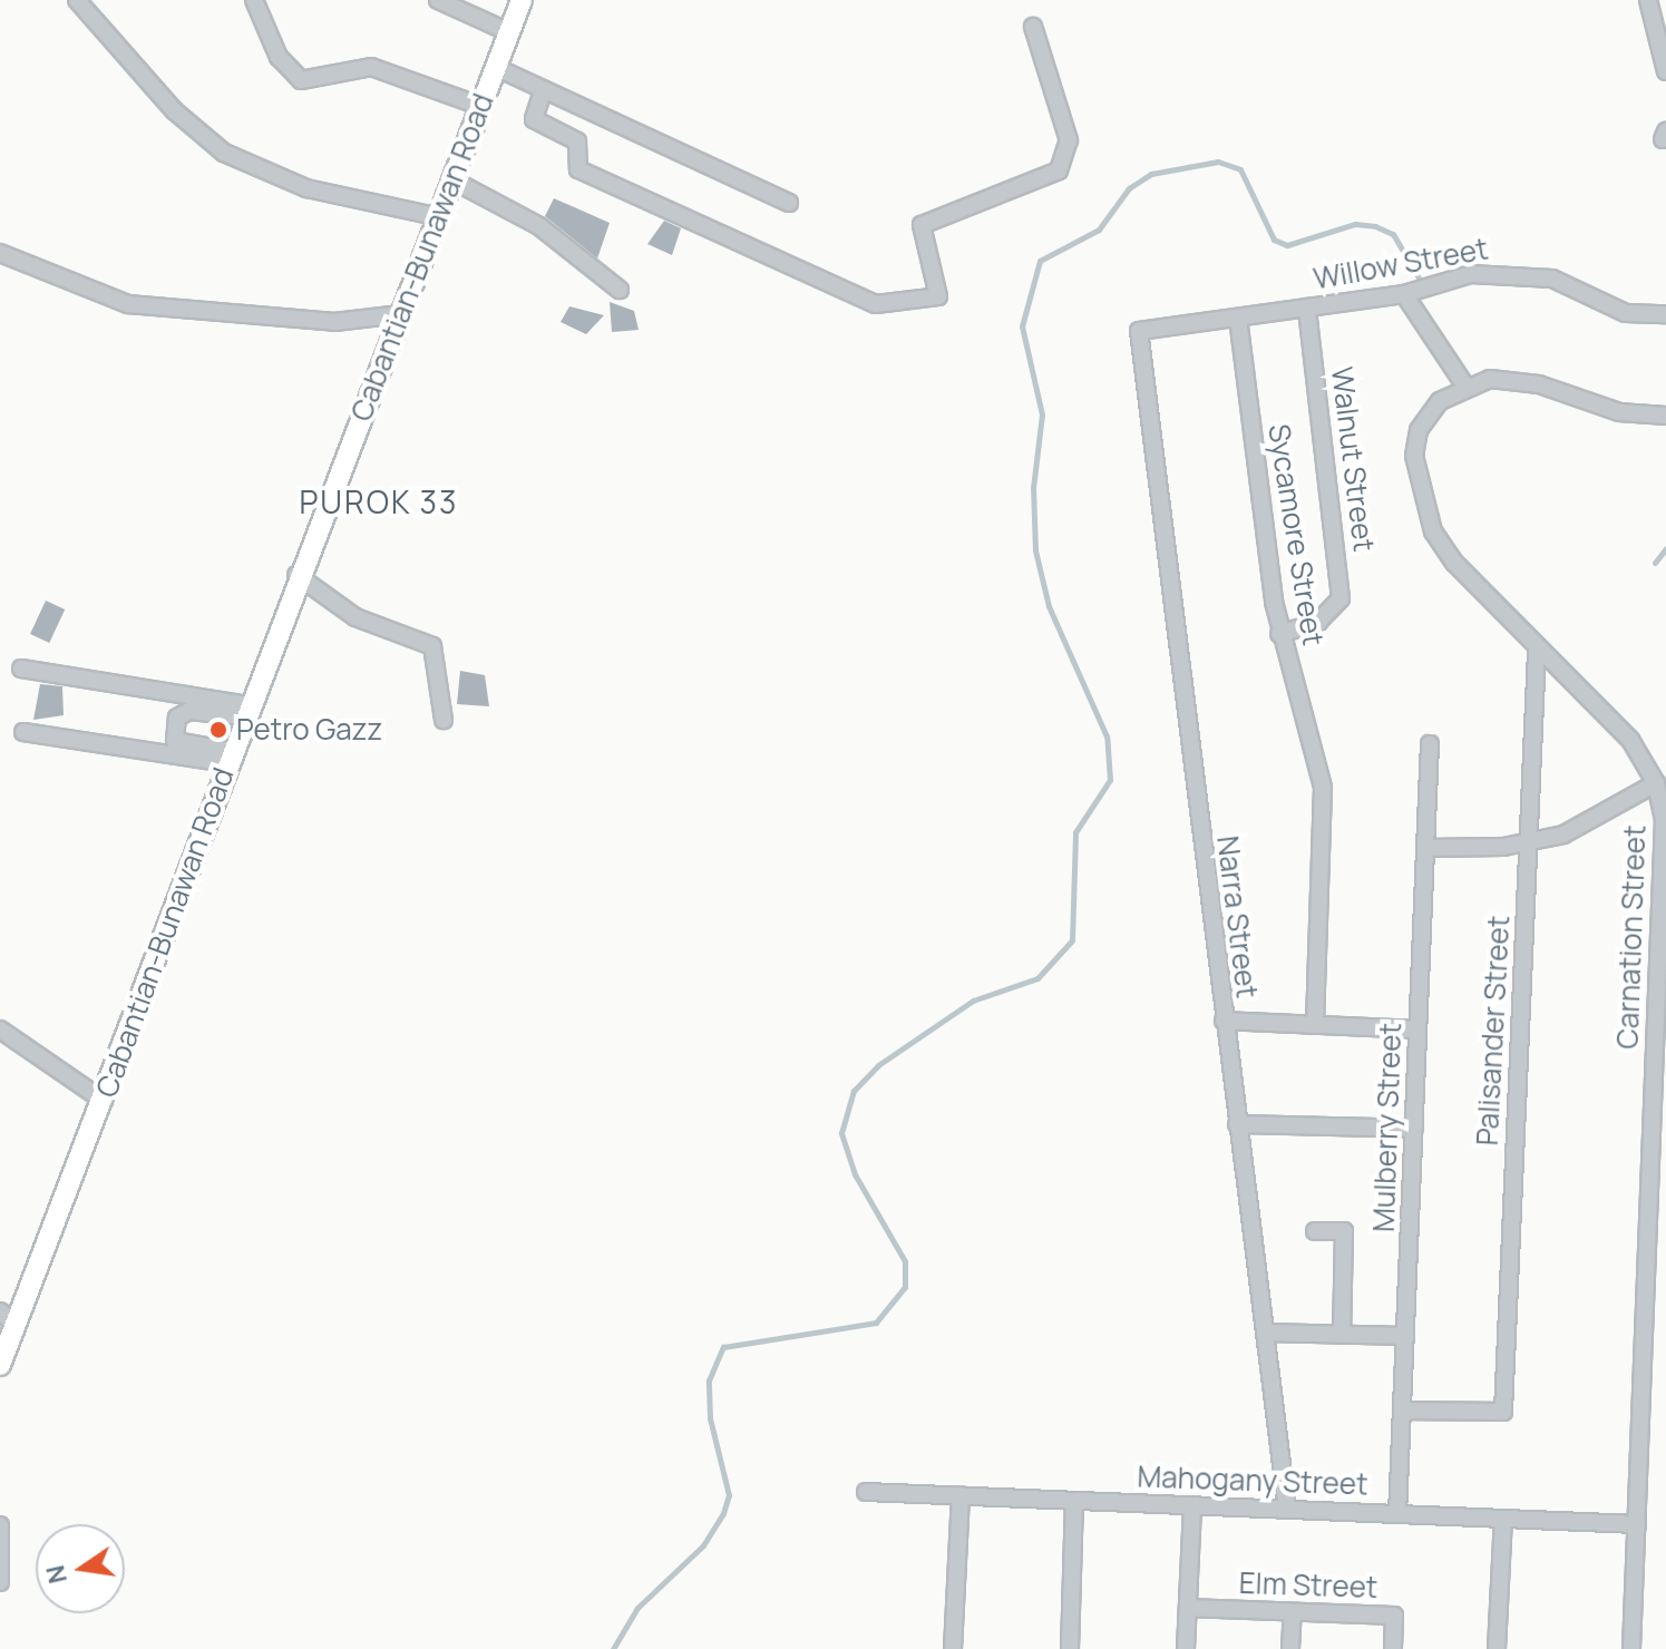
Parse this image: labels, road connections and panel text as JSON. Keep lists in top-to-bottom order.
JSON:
{
  "streets": {
    "main road": ["Cabantian-Bunawan Road"],
    "street": [
      "Willow Street",
      "Walnut Street",
      "Sycamore Street",
      "Narra Street",
      "Carnation Street",
      "Palisander Street",
      "Mulberry Street",
      "Mahogany Street",
      "Elm Street"
    ]
  },
  "crossings": [
    ["Willow Street", "Walnut Street"],
    ["Willow Street", "Sycamore Street"],
    ["Willow Street", "Narra Street"],
    ["Walnut Street", "Sycamore Street"],
    ["Narra Street", "Mahogany Street"],
    ["Carnation Street", "Palisander Street"],
    ["Carnation Street", "Mahogany Street"],
    ["Palisander Street", "Mulberry Street"],
    ["Mulberry Street", "Mahogany Street"]
  ],
  "districts": ["PUROK 33"],
  "places": ["Petro Gazz"],
  "north": "left"
}
